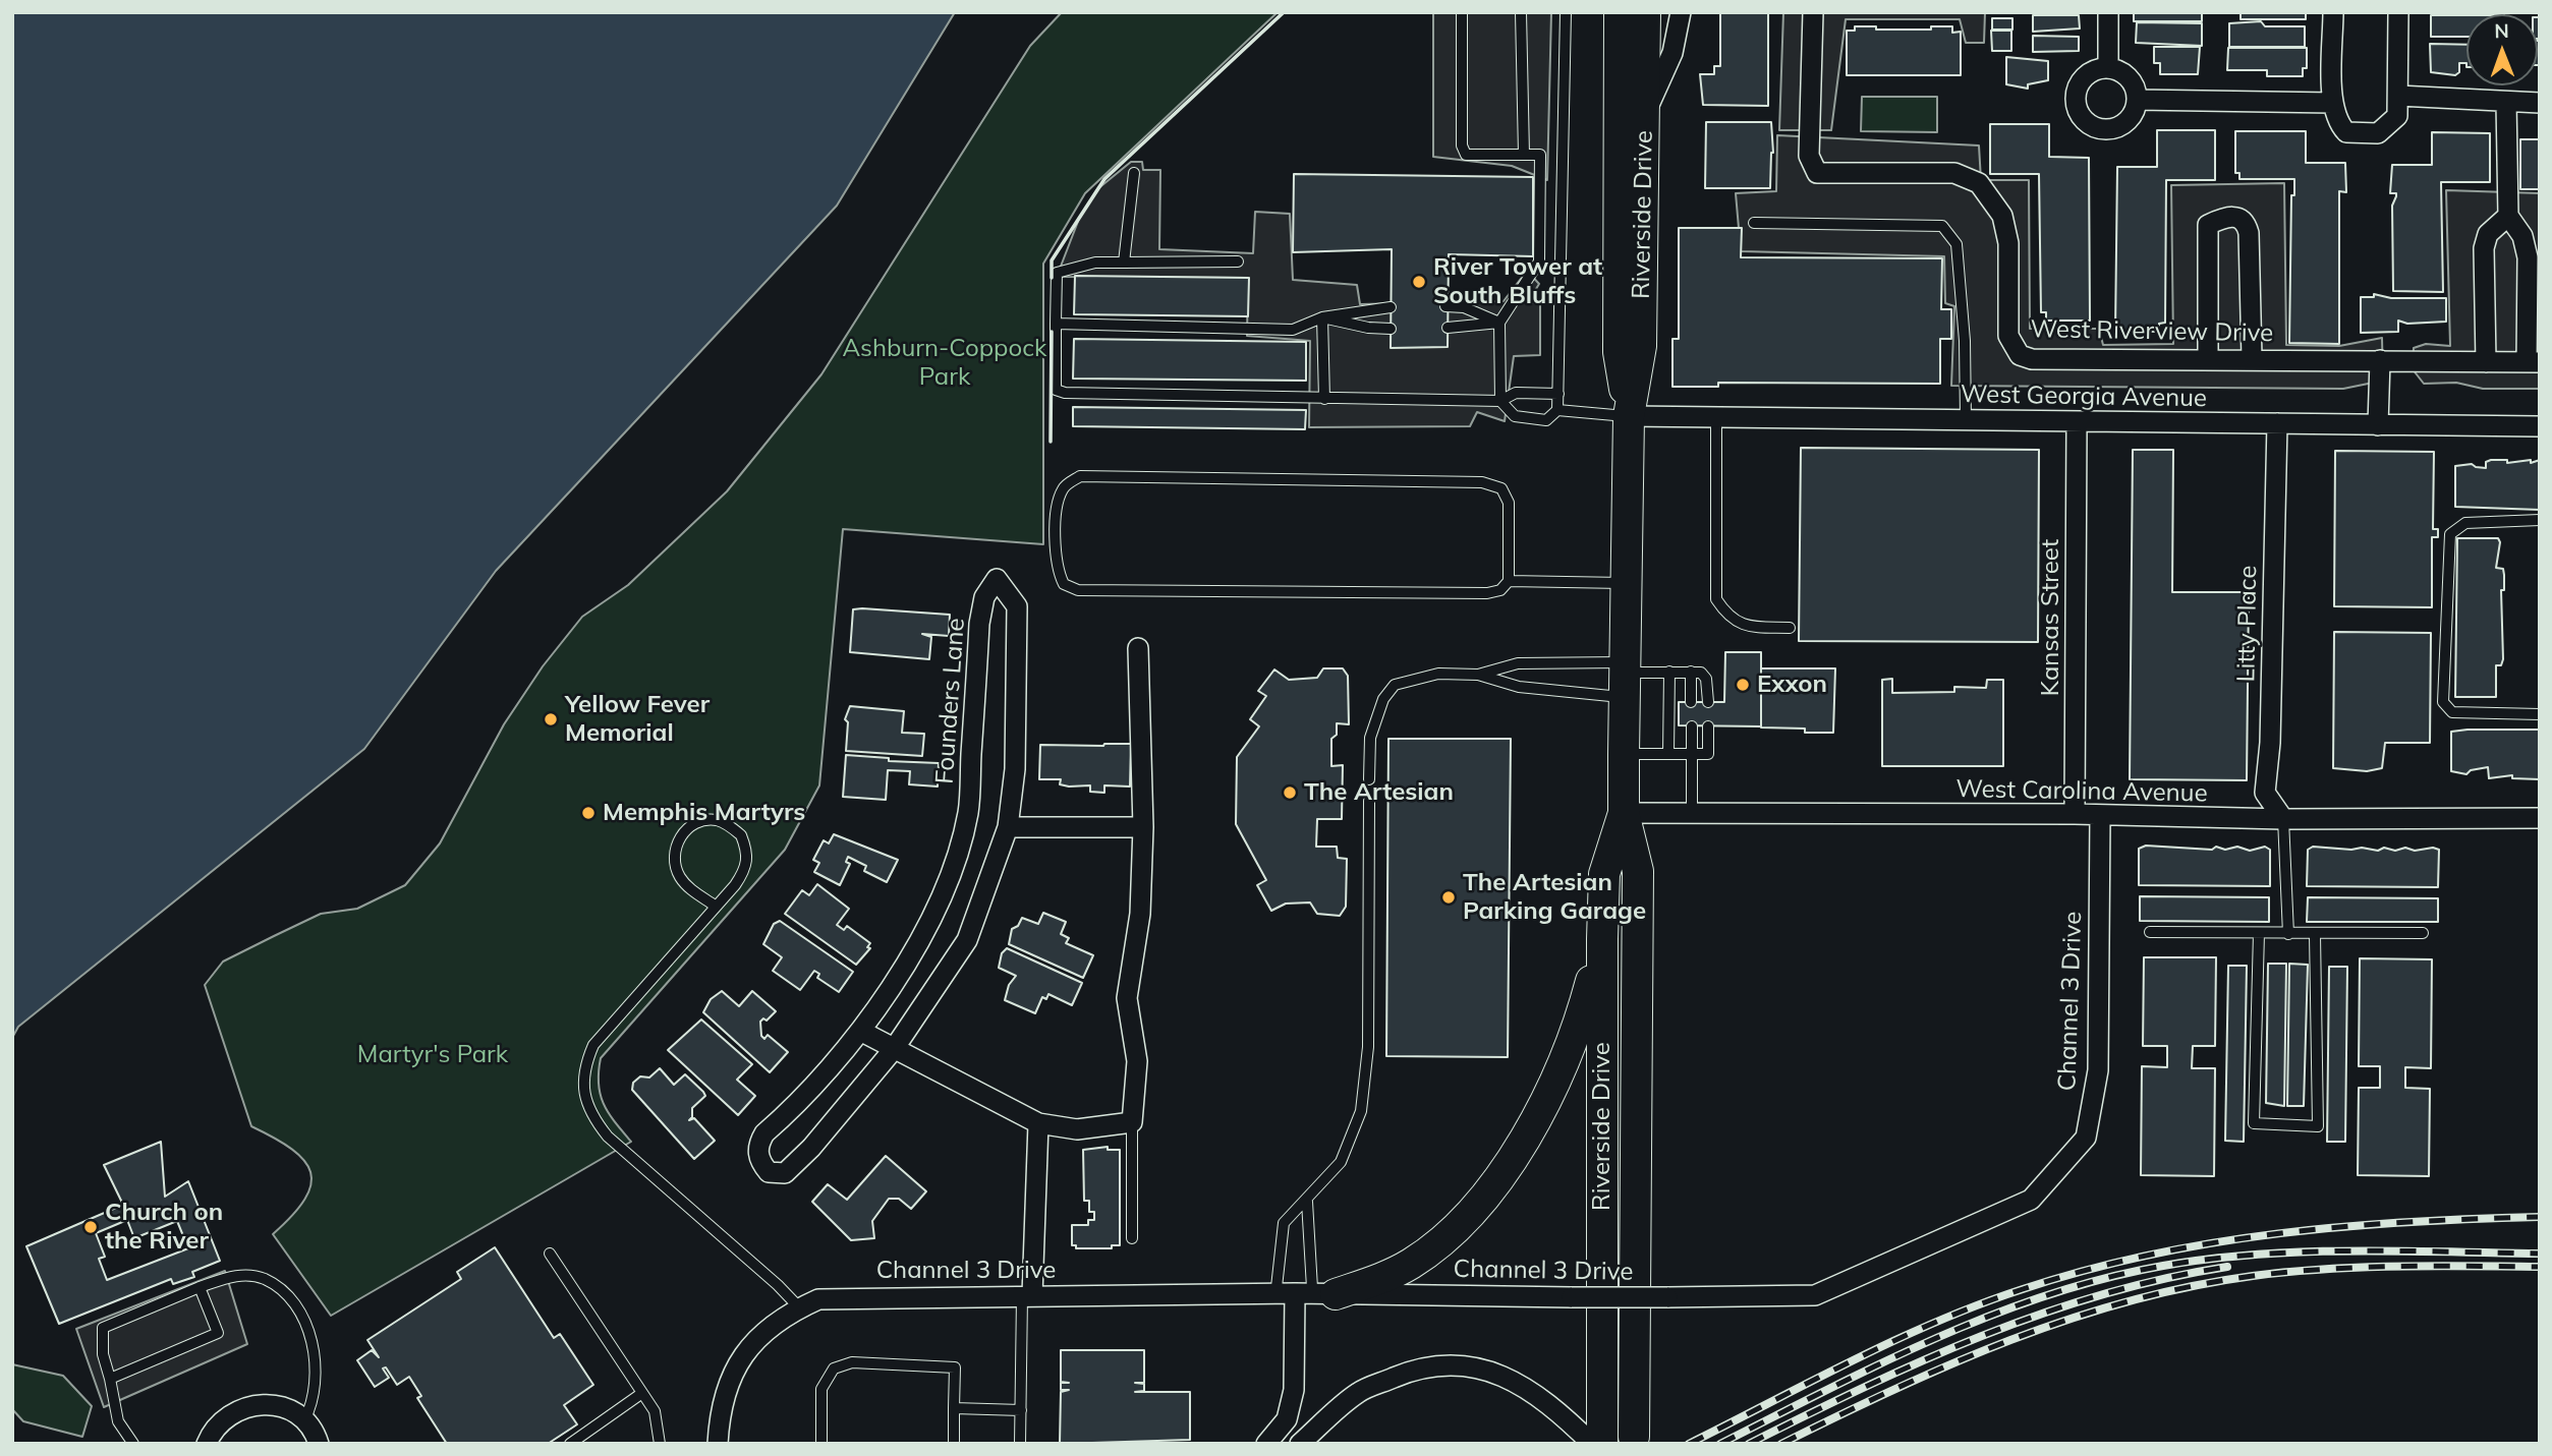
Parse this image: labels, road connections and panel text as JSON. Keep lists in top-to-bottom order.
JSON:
{
  "streets": {
    "main road": ["Riverside Drive"],
    "street": [
      "West Riverview Drive",
      "West Georgia Avenue",
      "Kansas Street",
      "Litty Place",
      "Founders Lane",
      "West Carolina Avenue",
      "Channel 3 Drive"
    ]
  },
  "crossings": [
    ["Riverside Drive", "West Georgia Avenue"],
    ["Riverside Drive", "West Carolina Avenue"],
    ["West Georgia Avenue", "Kansas Street"],
    ["West Georgia Avenue", "Litty Place"],
    ["Kansas Street", "West Carolina Avenue"],
    ["Litty Place", "West Carolina Avenue"],
    ["West Carolina Avenue", "Channel 3 Drive"]
  ],
  "parks": ["Ashburn-Coppock Park", "Martyr's Park"],
  "places": [
    "River Tower at South Bluffs",
    "Exxon",
    "Yellow Fever Memorial",
    "The Artesian",
    "Memphis Martyrs",
    "The Artesian Parking Garage",
    "Church on the River"
  ],
  "north": "top"
}
